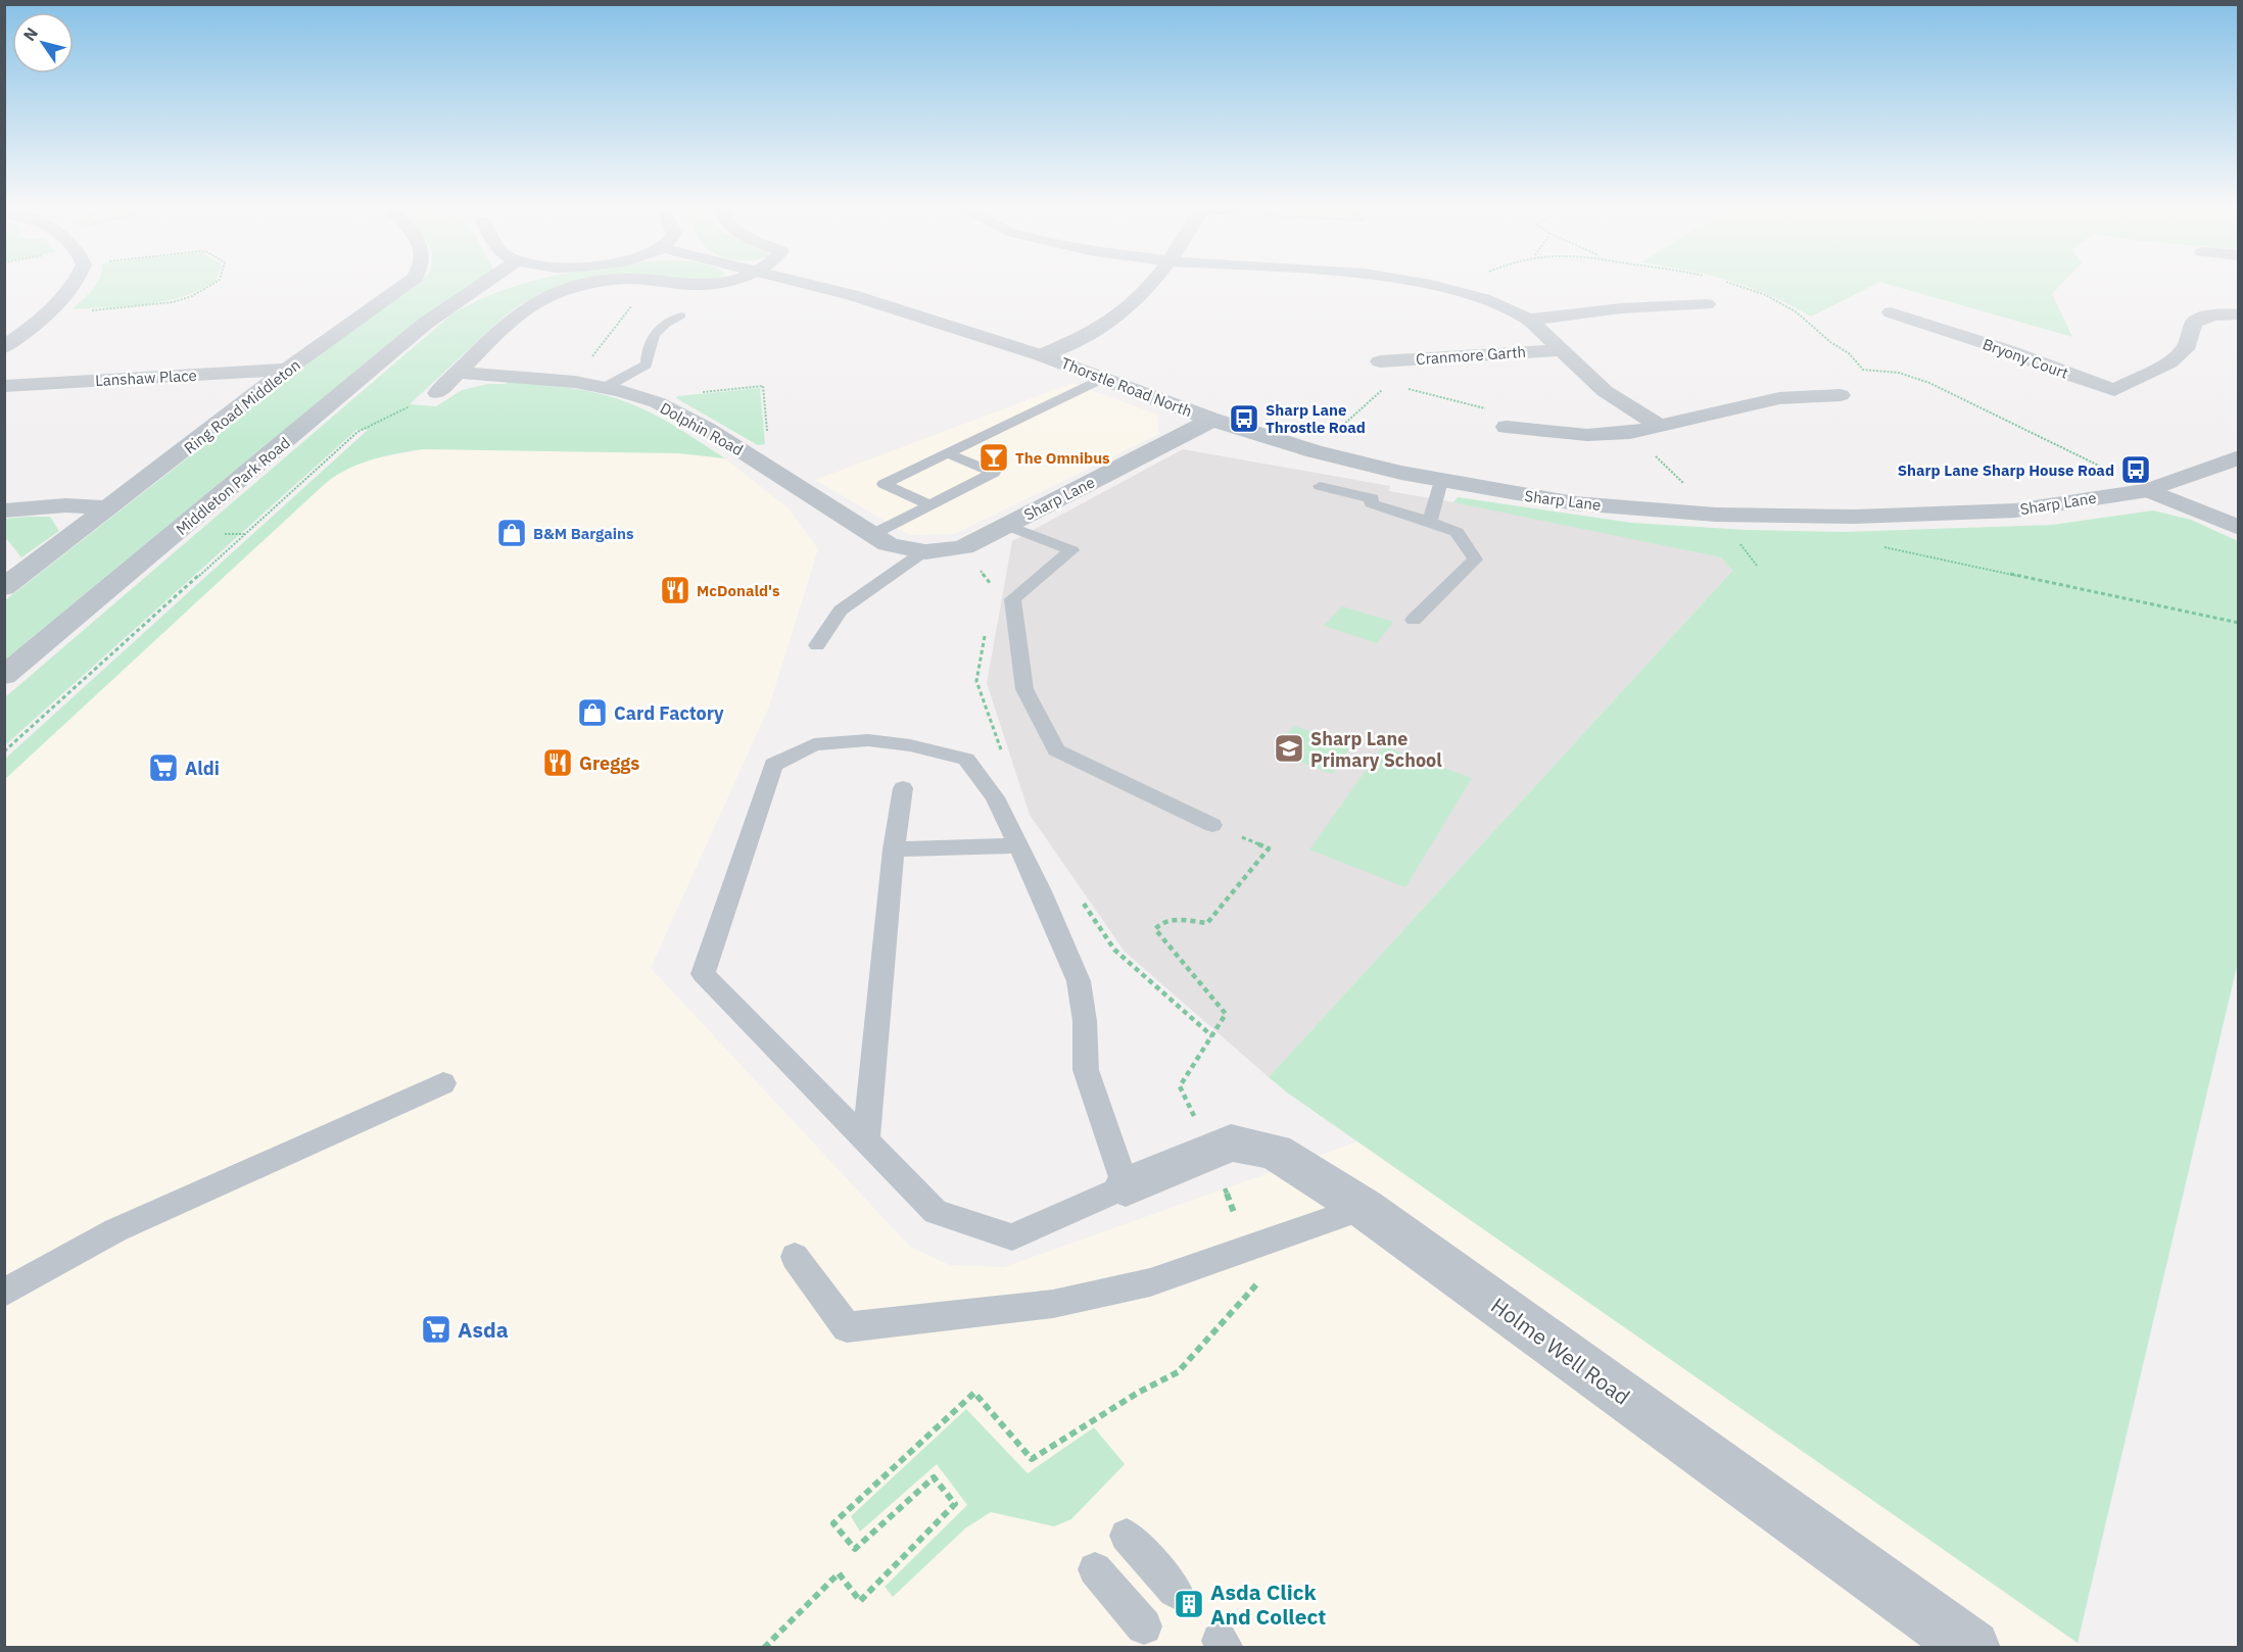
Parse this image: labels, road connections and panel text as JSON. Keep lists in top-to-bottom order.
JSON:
{
  "streets": {
    "street": [
      "Cranmore Garth",
      "Bryony Court",
      "Lanshaw Place",
      "Thorstle Road North",
      "Ring Road Middleton",
      "Dolphin Road",
      "Middleton Park Road",
      "Sharp Lane",
      "Holme Well Road"
    ]
  },
  "crossings": [
    ["Lanshaw Place", "Ring Road Middleton"],
    ["Thorstle Road North", "Sharp Lane"],
    ["Dolphin Road", "Sharp Lane"]
  ],
  "places": {
    "bus stop": ["Sharp Lane Throstle Road", "Sharp Lane Sharp House Road"],
    "bar": ["The Omnibus"],
    "shop": ["B&M Bargains", "Card Factory"],
    "restaurant": ["McDonald's", "Greggs"],
    "school or university": ["Sharp Lane Primary School"],
    "supermarket": ["Aldi", "Asda"],
    "building": ["Asda Click And Collect"]
  },
  "north": "top left"
}
